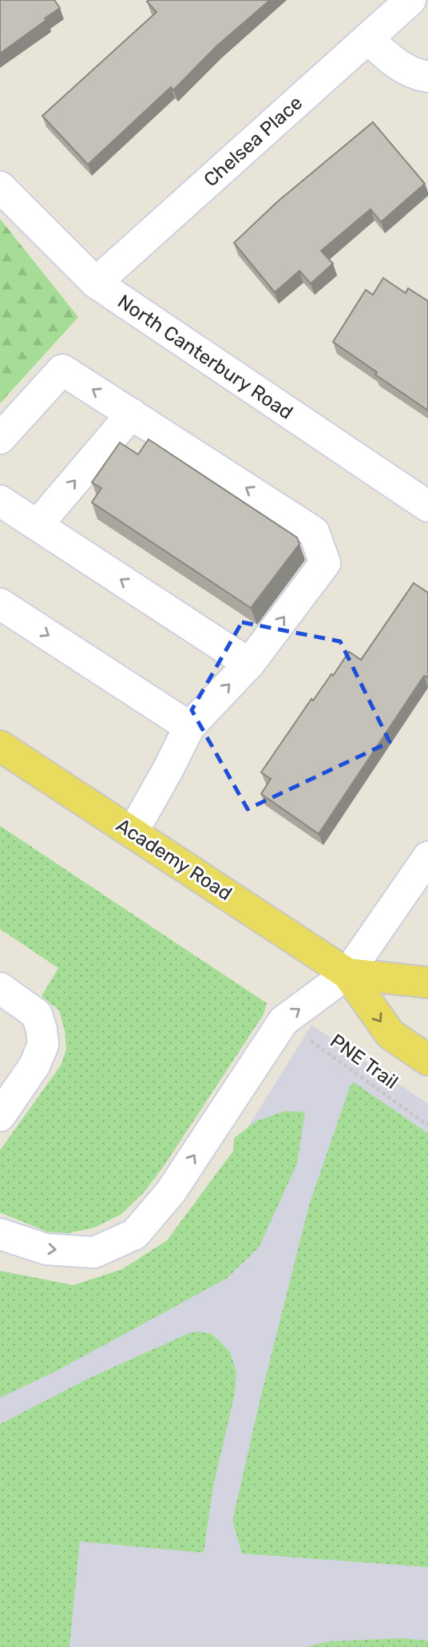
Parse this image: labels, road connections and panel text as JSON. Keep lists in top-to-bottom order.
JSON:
{
  "streets": {
    "main road": ["Academy Road"],
    "street": ["Chelsea Place", "North Canterbury Road"],
    "path": ["PNE Trail"]
  },
  "crossings": [
    ["Chelsea Place", "North Canterbury Road"]
  ]
}
